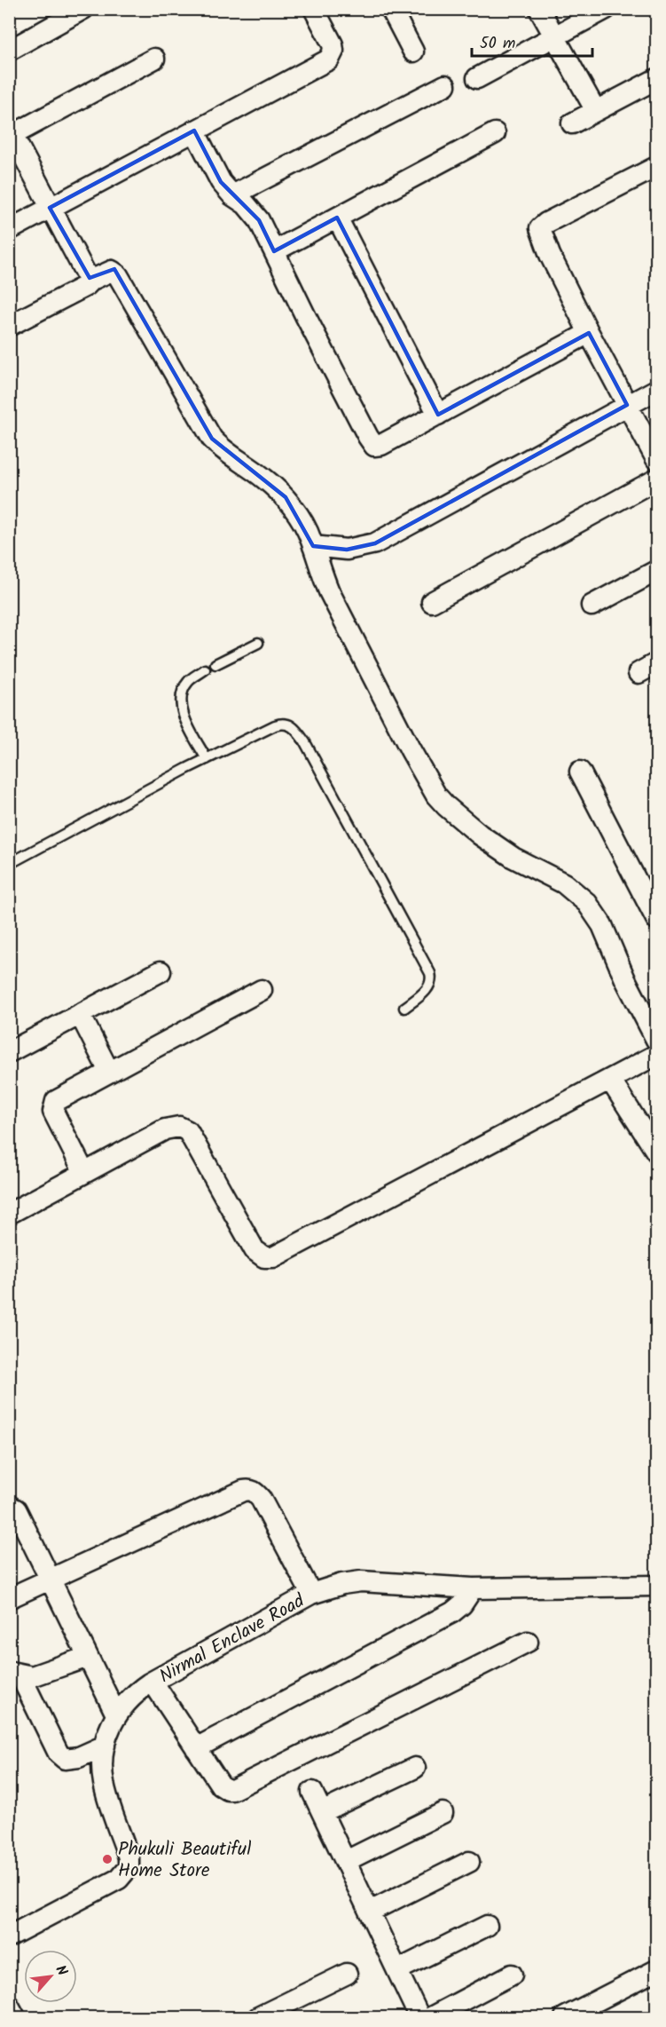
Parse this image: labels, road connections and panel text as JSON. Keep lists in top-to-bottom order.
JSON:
{
  "streets": {
    "street": ["Nirmal Enclave Road"]
  },
  "places": ["Phukuli Beautiful Home Store"],
  "scale_bar": "50 m",
  "north": "top right"
}
